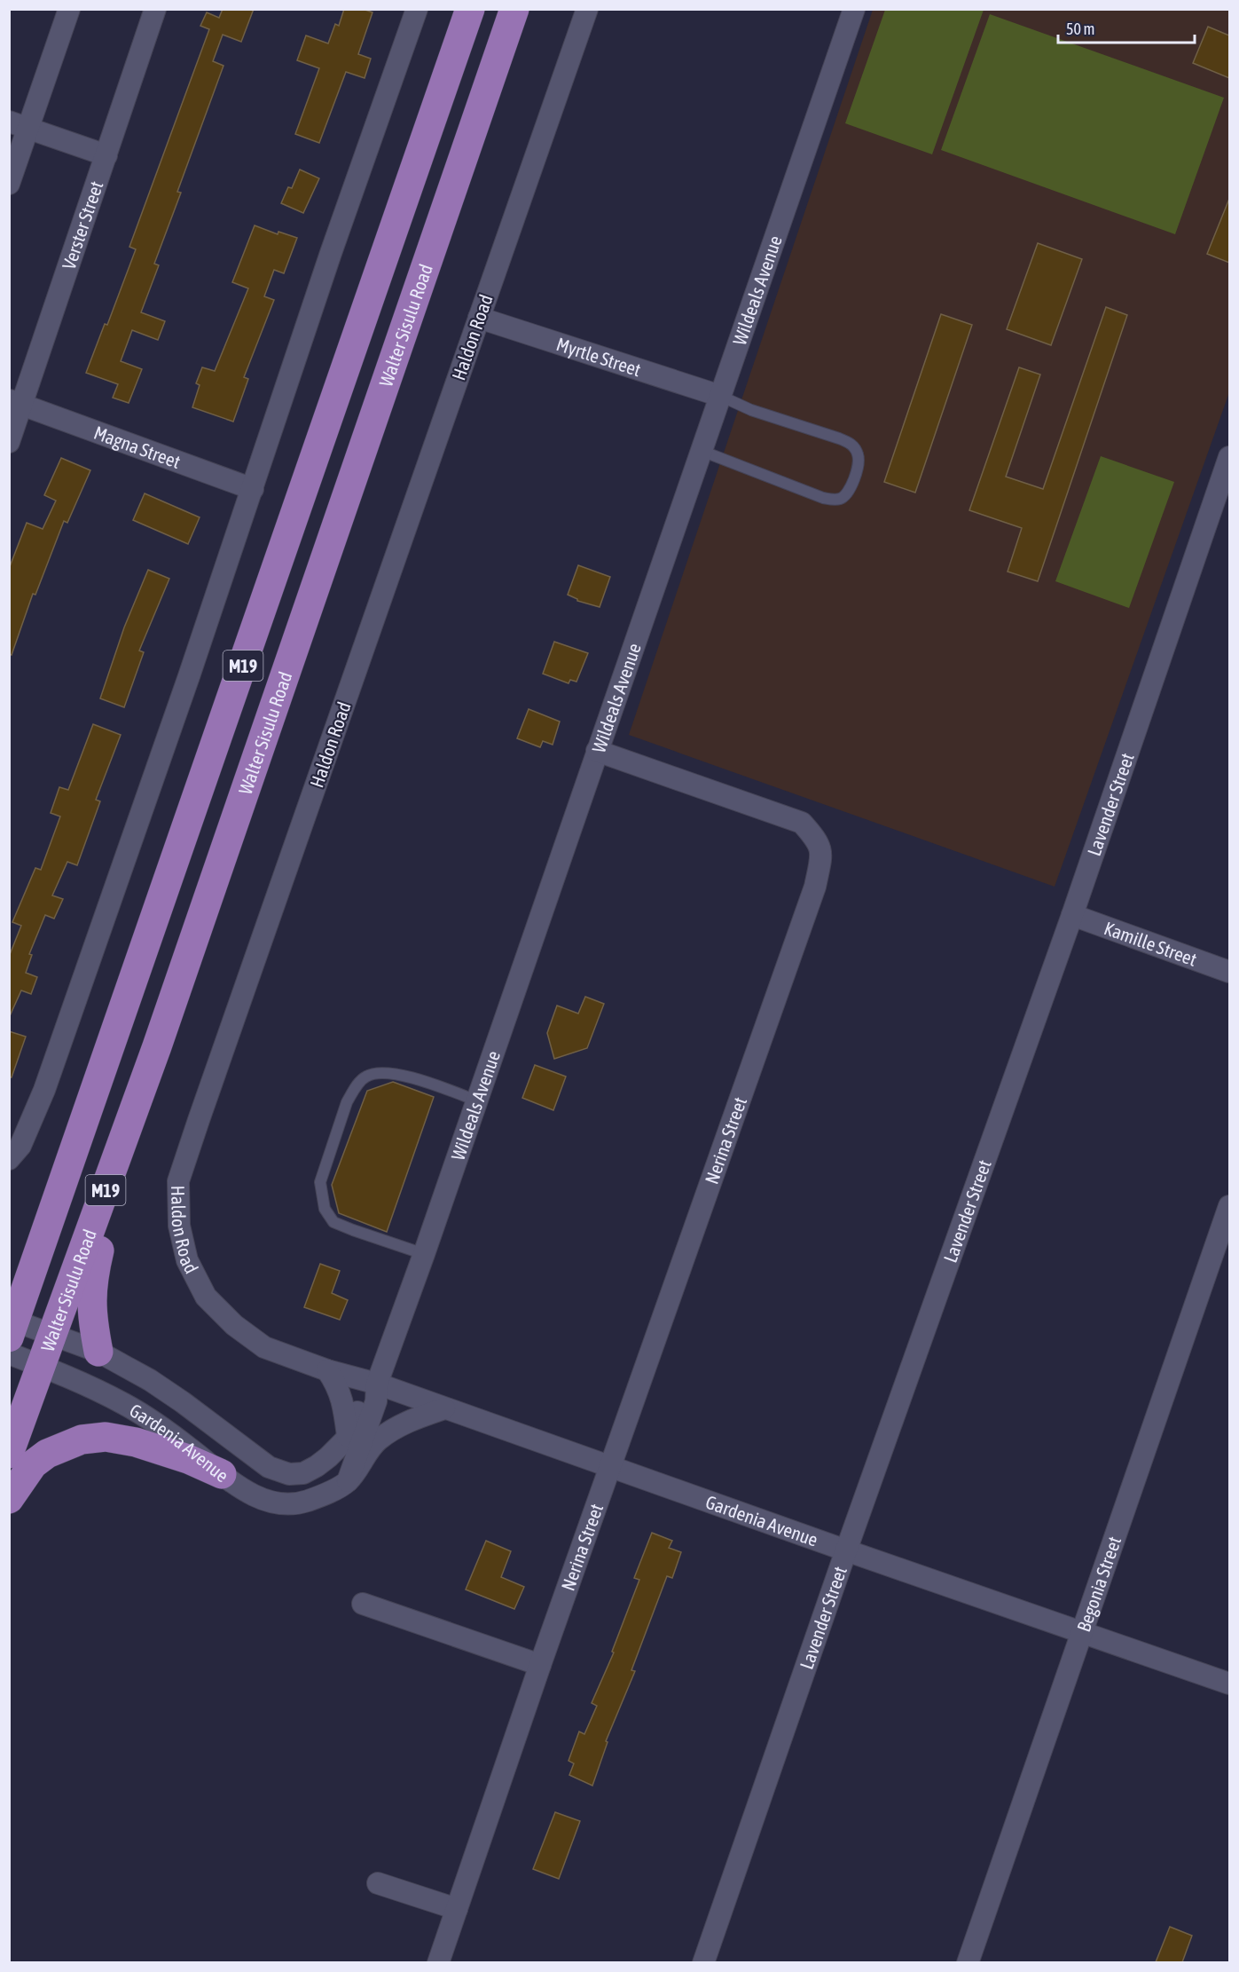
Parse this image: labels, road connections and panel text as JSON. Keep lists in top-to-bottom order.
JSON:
{
  "streets": {
    "highway": ["Walter Sisulu Road", "M19"],
    "street": [
      "Verster Street",
      "Wildeals Avenue",
      "Haldon Road",
      "Myrtle Street",
      "Magna Street",
      "Lavender Street",
      "Kamille Street",
      "Nerina Street",
      "Gardenia Avenue",
      "Begonia Street"
    ]
  },
  "crossings": [
    ["Verster Street", "Magna Street"],
    ["Wildeals Avenue", "Haldon Road"],
    ["Wildeals Avenue", "Myrtle Street"],
    ["Wildeals Avenue", "Nerina Street"],
    ["Wildeals Avenue", "Gardenia Avenue"],
    ["Walter Sisulu Road", "Gardenia Avenue"],
    ["Haldon Road", "Myrtle Street"],
    ["Haldon Road", "Gardenia Avenue"],
    ["M19", "Gardenia Avenue"],
    ["Lavender Street", "Kamille Street"],
    ["Lavender Street", "Gardenia Avenue"],
    ["Nerina Street", "Gardenia Avenue"],
    ["Gardenia Avenue", "Begonia Street"]
  ],
  "scale_bar": "50 m"
}
